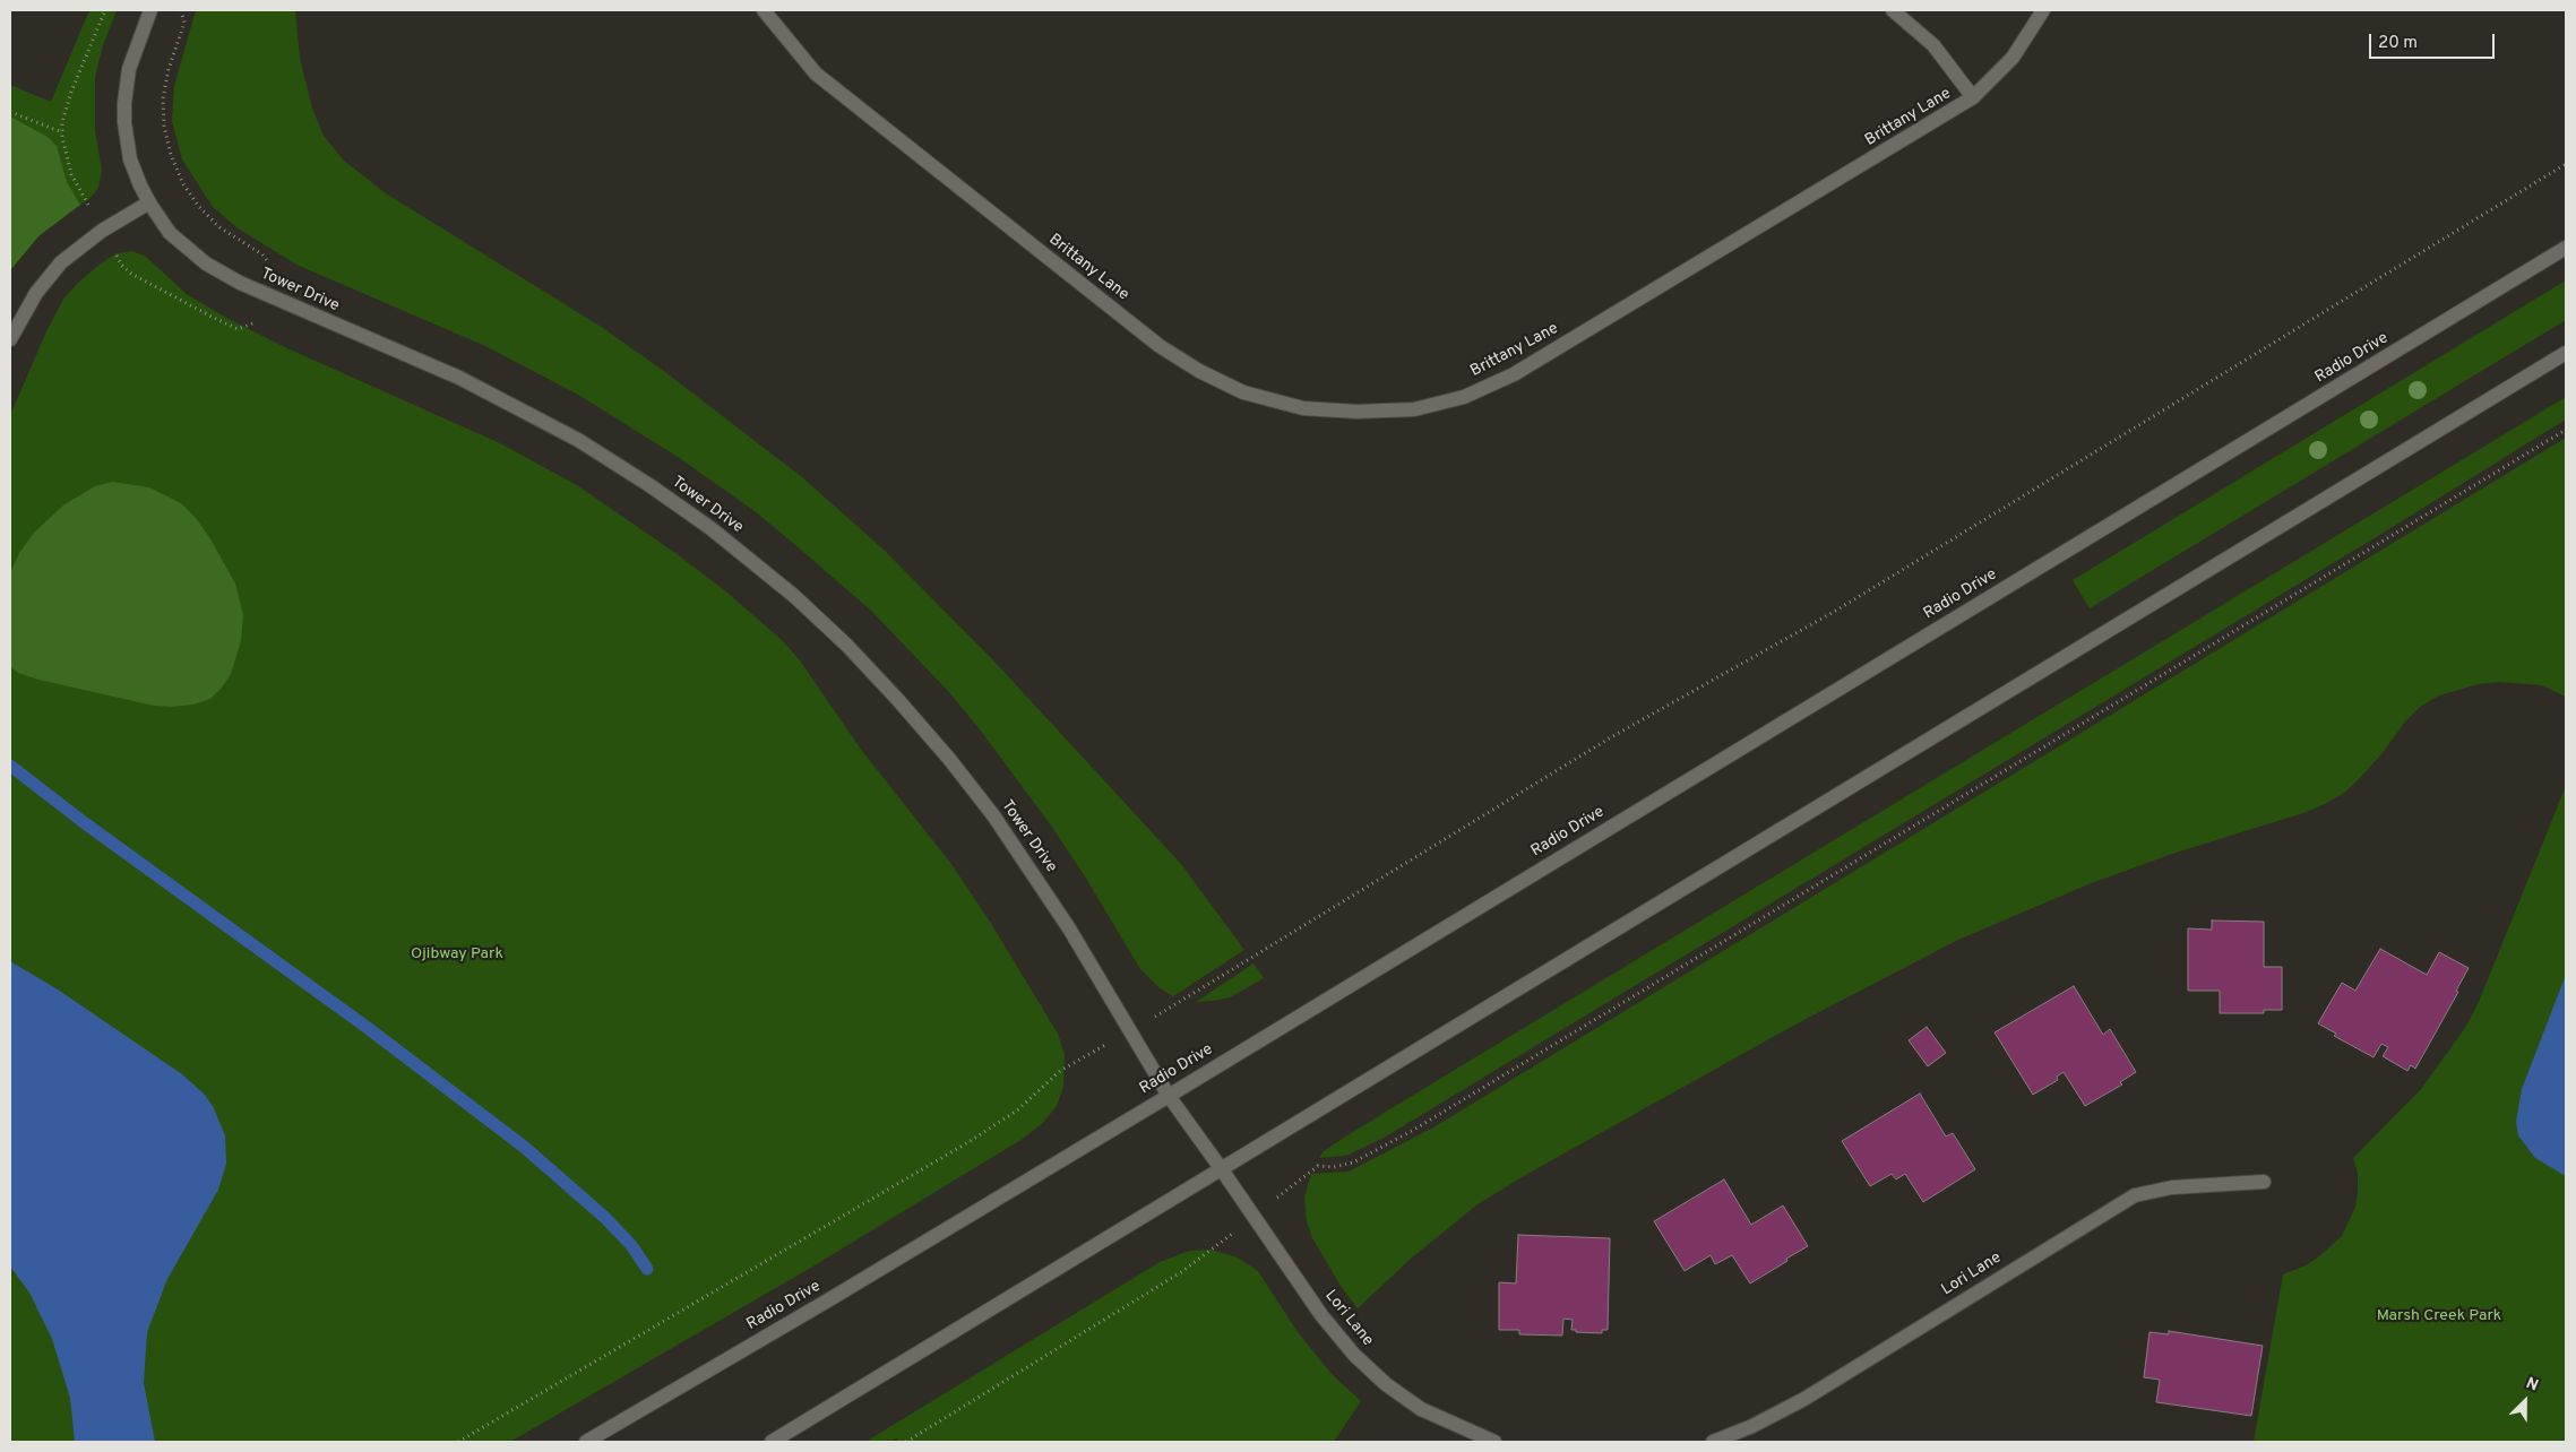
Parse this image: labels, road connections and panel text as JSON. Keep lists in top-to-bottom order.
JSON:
{
  "streets": {
    "street": [
      "Brittany Lane",
      "Tower Drive",
      "Radio Drive",
      "Lori Lane"
    ]
  },
  "crossings": [
    ["Tower Drive", "Radio Drive"],
    ["Tower Drive", "Lori Lane"]
  ],
  "parks": ["Ojibway Park", "Marsh Creek Park"],
  "scale_bar": "20 m",
  "north": "top right"
}
